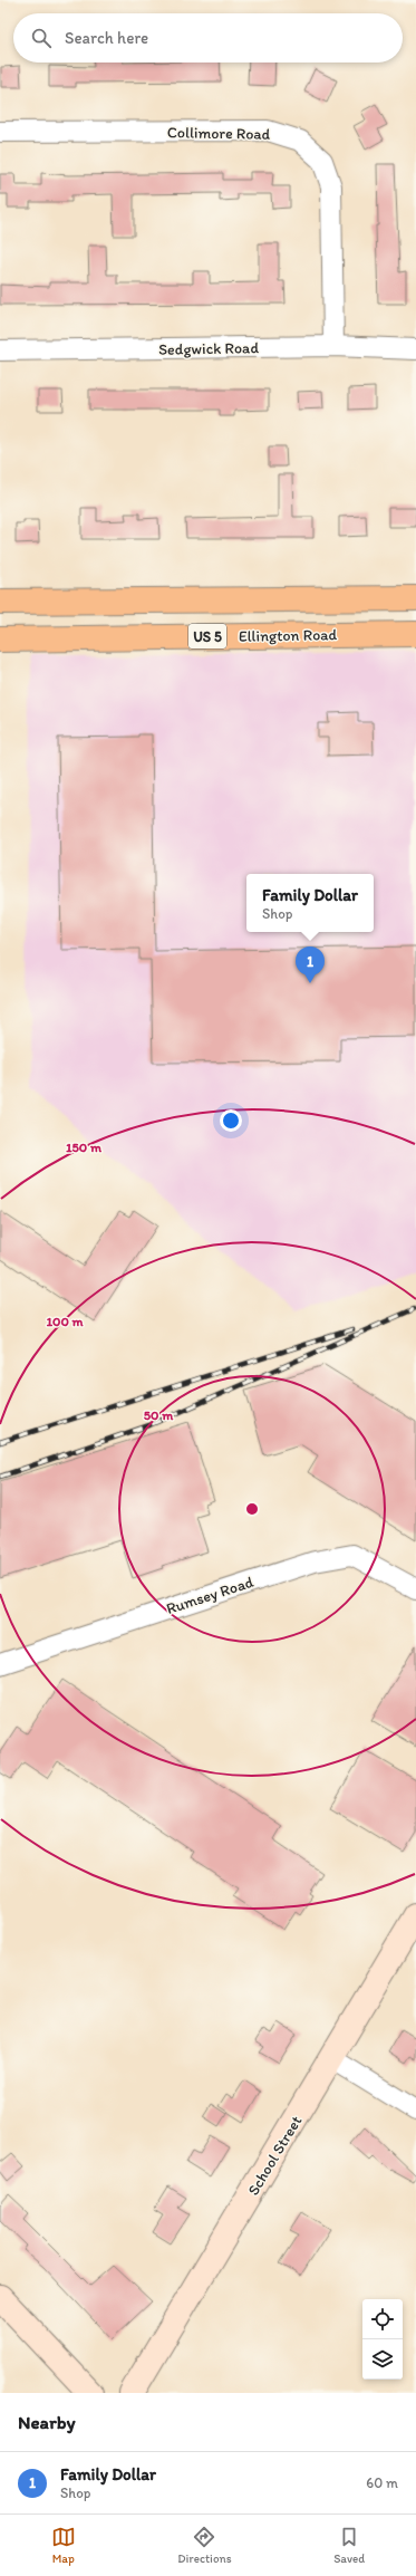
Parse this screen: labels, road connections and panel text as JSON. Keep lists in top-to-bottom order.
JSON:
{
  "streets": {
    "highway": ["Ellington Road", "US 5"],
    "main road": ["School Street"],
    "street": ["Collimore Road", "Sedgwick Road", "Rumsey Road"]
  },
  "crossings": [
    ["Collimore Road", "Sedgwick Road"]
  ],
  "page": {
    "search": "Search here",
    "popup": ["Family Dollar", "Shop"],
    "pins": "1",
    "heading": "Nearby",
    "list": [
      {
        "mark": "1",
        "name": "Family Dollar",
        "note": "Shop",
        "value": "60 m"
      }
    ],
    "nav": ["Map", "Directions", "Saved"]
  },
  "rings": ["150 m", "100 m", "50 m"]
}
